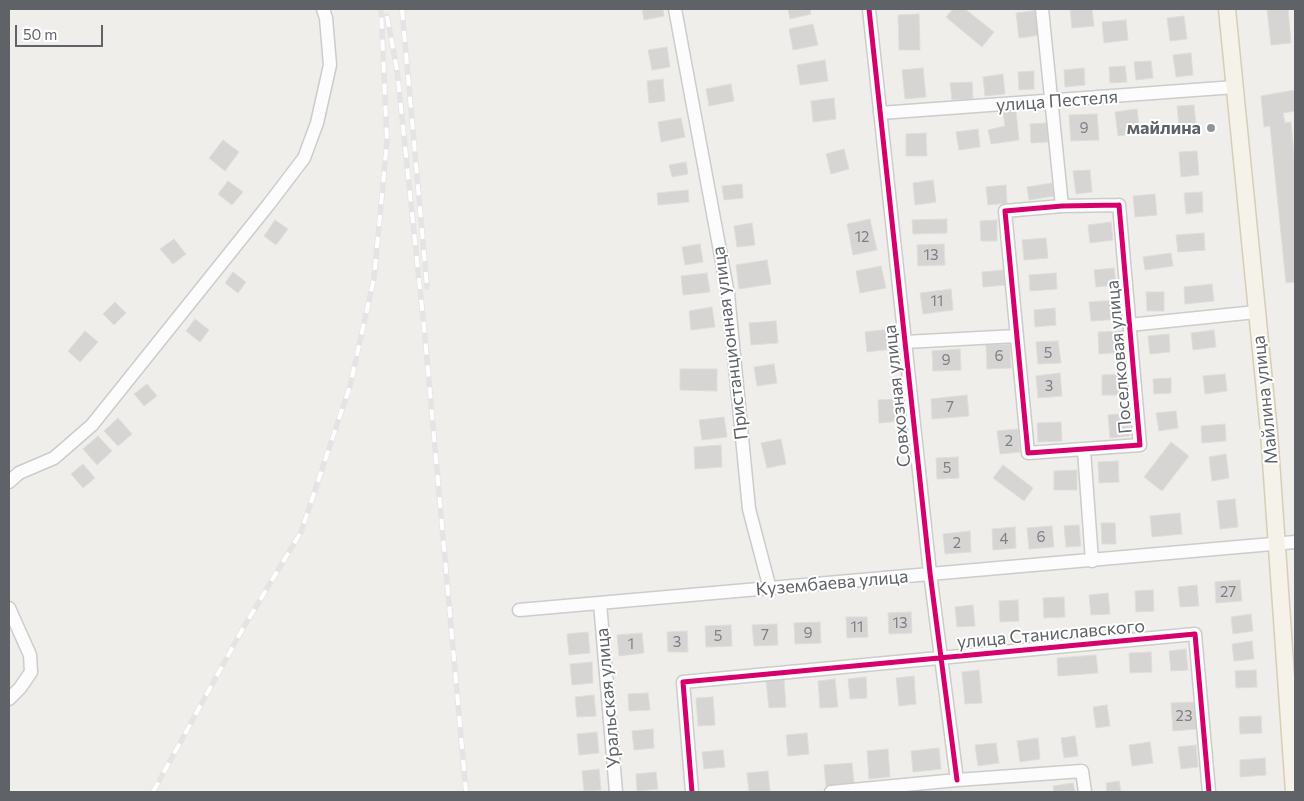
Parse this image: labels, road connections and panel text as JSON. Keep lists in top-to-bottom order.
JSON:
{
  "streets": {
    "main road": ["Майлина улица"],
    "street": [
      "улица Пестеля",
      "Пристанционная улица",
      "Поселковая улица",
      "Совхозная улица",
      "Кузембаева улица",
      "улица Станиславского",
      "Уральская улица"
    ]
  },
  "crossings": [
    ["улица Пестеля", "Совхозная улица"],
    ["улица Пестеля", "Майлина улица"],
    ["Пристанционная улица", "Кузембаева улица"],
    ["Совхозная улица", "Кузембаева улица"],
    ["Совхозная улица", "улица Станиславского"],
    ["Майлина улица", "Кузембаева улица"],
    ["Кузембаева улица", "Уральская улица"]
  ],
  "places": ["майлина"],
  "house_numbers": [
    "9",
    "12",
    "13",
    "11",
    "5",
    "6",
    "9",
    "3",
    "7",
    "2",
    "5",
    "6",
    "4",
    "2",
    "27",
    "13",
    "11",
    "9",
    "7",
    "5",
    "3",
    "1",
    "23"
  ],
  "scale_bar": "50 m"
}
